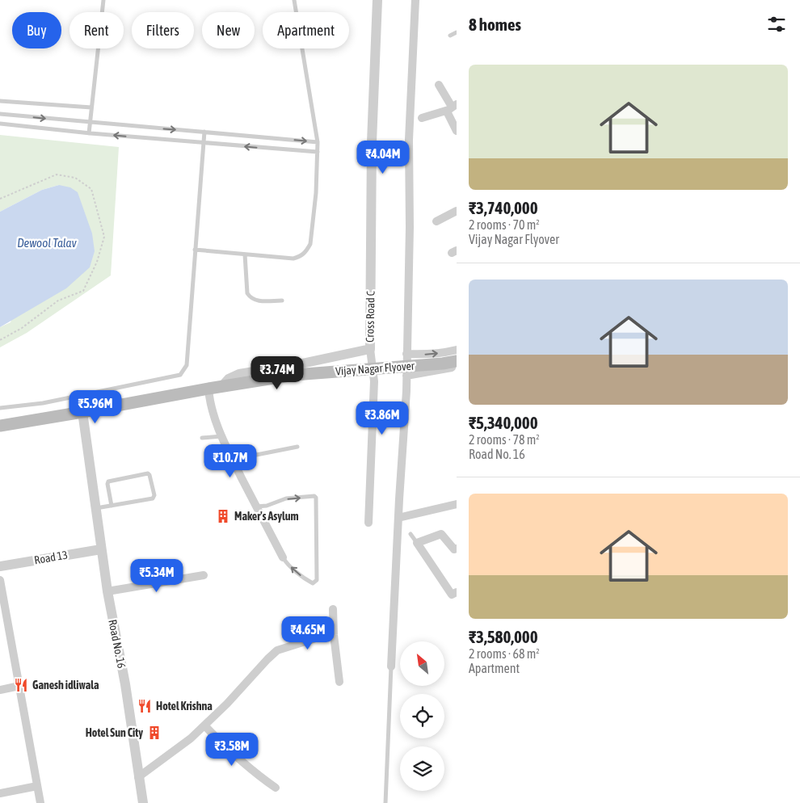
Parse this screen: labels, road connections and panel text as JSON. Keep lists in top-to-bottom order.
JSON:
{
  "streets": {
    "main road": ["Vijay Nagar Flyover"],
    "street": ["Cross Road C", "Road 13", "Road No. 16"]
  },
  "crossings": [
    ["Cross Road C", "Vijay Nagar Flyover"],
    ["Road 13", "Road No. 16"]
  ],
  "water": ["Dewool Talav"],
  "places": {
    "building": ["Maker's Asylum", "Hotel Sun City"],
    "restaurant": ["Ganesh idliwala", "Hotel Krishna"]
  },
  "north": "top left",
  "page": {
    "heading": "8 homes",
    "chip": [
      "Buy",
      "Rent",
      "Filters",
      "New",
      "Apartment"
    ],
    "list": [
      {
        "name": "₹3,740,000",
        "note": "2 rooms · 70 m² · Vijay Nagar Flyover"
      },
      {
        "name": "₹5,340,000",
        "note": "2 rooms · 78 m² · Road No. 16"
      },
      {
        "name": "₹3,580,000",
        "note": "2 rooms · 68 m² · Apartment"
      }
    ],
    "price": [
      "₹4.04M",
      "₹3.74M",
      "₹5.96M",
      "₹3.86M",
      "₹10.7M",
      "₹5.34M",
      "₹4.65M",
      "₹3.58M"
    ]
  }
}
